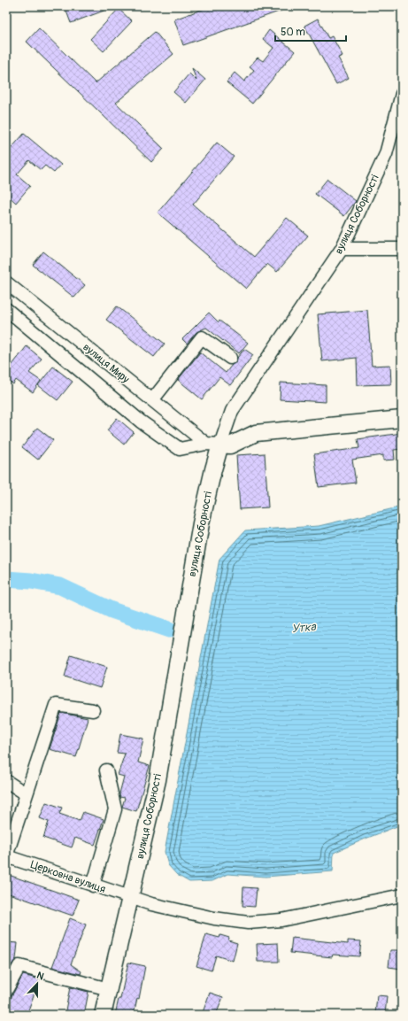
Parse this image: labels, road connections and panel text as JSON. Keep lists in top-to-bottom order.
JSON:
{
  "streets": {
    "main road": ["вулиця Соборності", "вулиця Миру"],
    "street": ["Церковна вулиця"]
  },
  "crossings": [
    ["вулиця Соборності", "вулиця Миру"],
    ["вулиця Соборності", "Церковна вулиця"]
  ],
  "water": ["Утка"],
  "scale_bar": "50 m",
  "north": "top"
}
